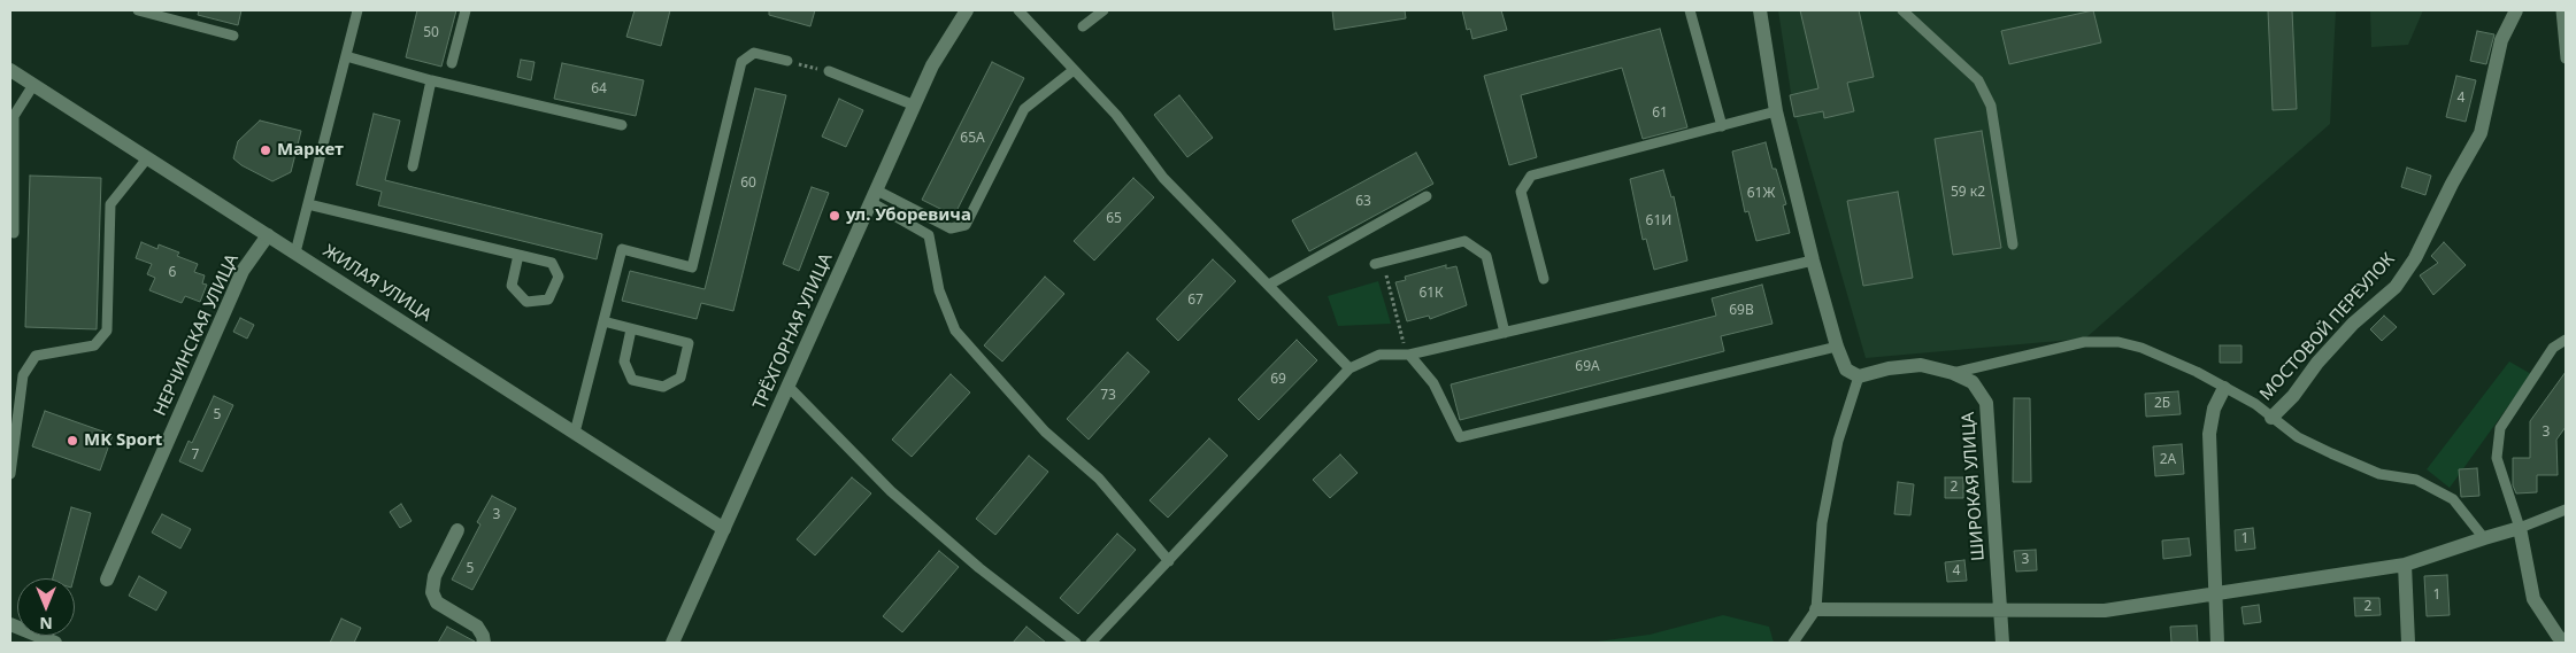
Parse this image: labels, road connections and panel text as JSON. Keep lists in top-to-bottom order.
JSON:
{
  "streets": {
    "street": [
      "ЖИЛАЯ УЛИЦА",
      "МОСТОВОЙ ПЕРЕУЛОК",
      "ТРЁХГОРНАЯ УЛИЦА",
      "НЕРЧИНСКАЯ УЛИЦА",
      "ШИРОКАЯ УЛИЦА"
    ]
  },
  "crossings": [
    ["ЖИЛАЯ УЛИЦА", "ТРЁХГОРНАЯ УЛИЦА"],
    ["ЖИЛАЯ УЛИЦА", "НЕРЧИНСКАЯ УЛИЦА"]
  ],
  "places": ["Маркет", "ул. Уборевича", "MK Sport"],
  "house_numbers": [
    "50",
    "64",
    "4",
    "61",
    "65А",
    "60",
    "59 к2",
    "61Ж",
    "63",
    "65",
    "61И",
    "6",
    "61К",
    "67",
    "69В",
    "69А",
    "69",
    "73",
    "2Б",
    "5",
    "3",
    "7",
    "2А",
    "2",
    "3",
    "1",
    "3",
    "5",
    "4",
    "1",
    "2"
  ],
  "north": "bottom"
}
